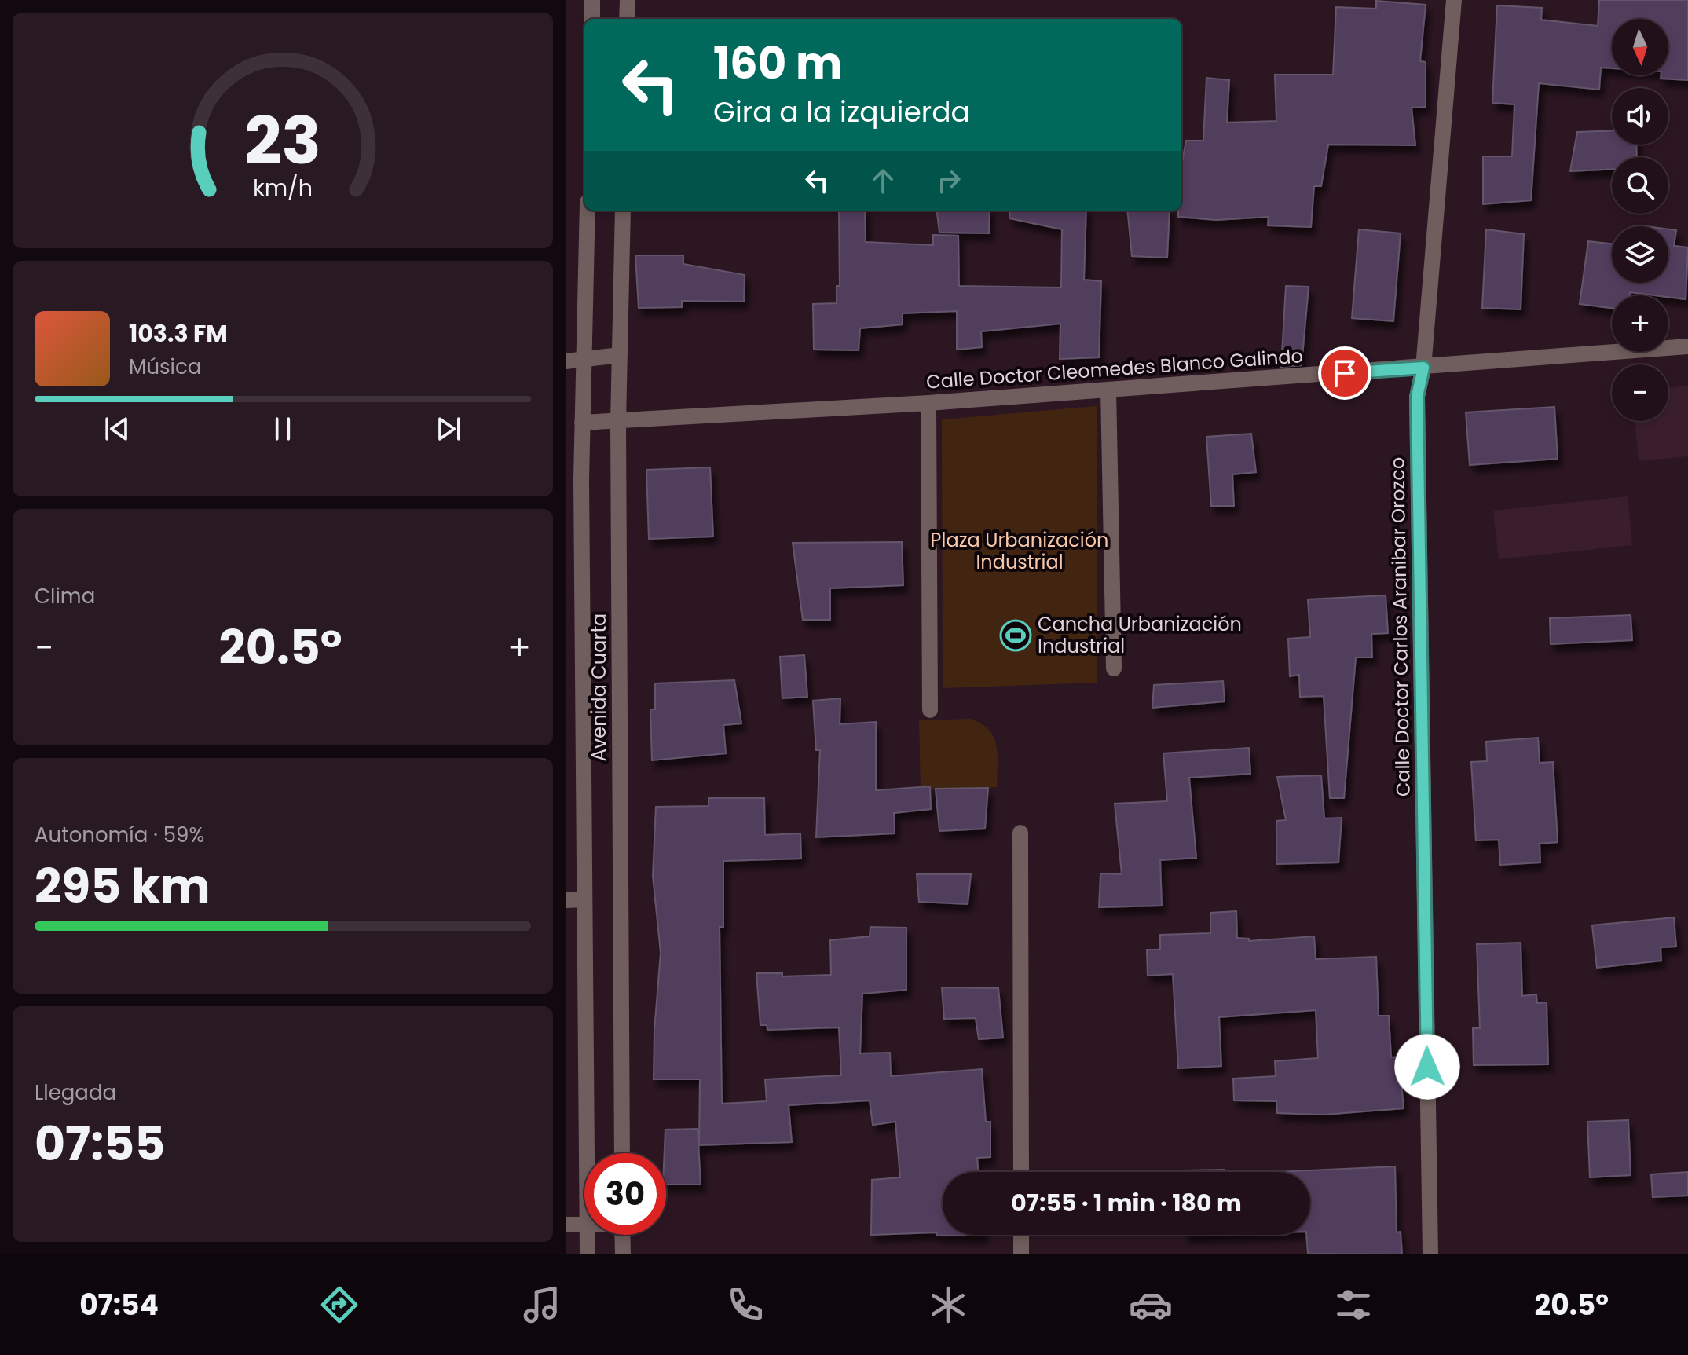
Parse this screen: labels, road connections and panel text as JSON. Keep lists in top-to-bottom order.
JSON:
{
  "streets": {
    "street": ["Calle Doctor Cleomedes Blanco Galindo", "Calle Doctor Carlos Aranibar Orozco", "Avenida Cuarta"]
  },
  "crossings": [
    ["Calle Doctor Cleomedes Blanco Galindo", "Calle Doctor Carlos Aranibar Orozco"],
    ["Calle Doctor Cleomedes Blanco Galindo", "Avenida Cuarta"]
  ],
  "parks": ["Plaza Urbanización Industrial"],
  "places": {
    "sports": ["Cancha Urbanización Industrial"]
  },
  "north": "bottom",
  "page": {
    "map_buttons": ["+", "−"],
    "turn": ["160 m", "Gira a la izquierda"],
    "song": ["103.3 FM", "Música"],
    "tile": [
      "Clima",
      ["Autonomía · 59%", "295 km"],
      ["Llegada", "07:55"]
    ],
    "heat": ["−", "20.5°", "+"],
    "limit": "30",
    "trip": "07:55 · 1 min · 180 m",
    "tabs": ["07:54", "20.5°"],
    "gauge": ["23", "km/h"]
  }
}
